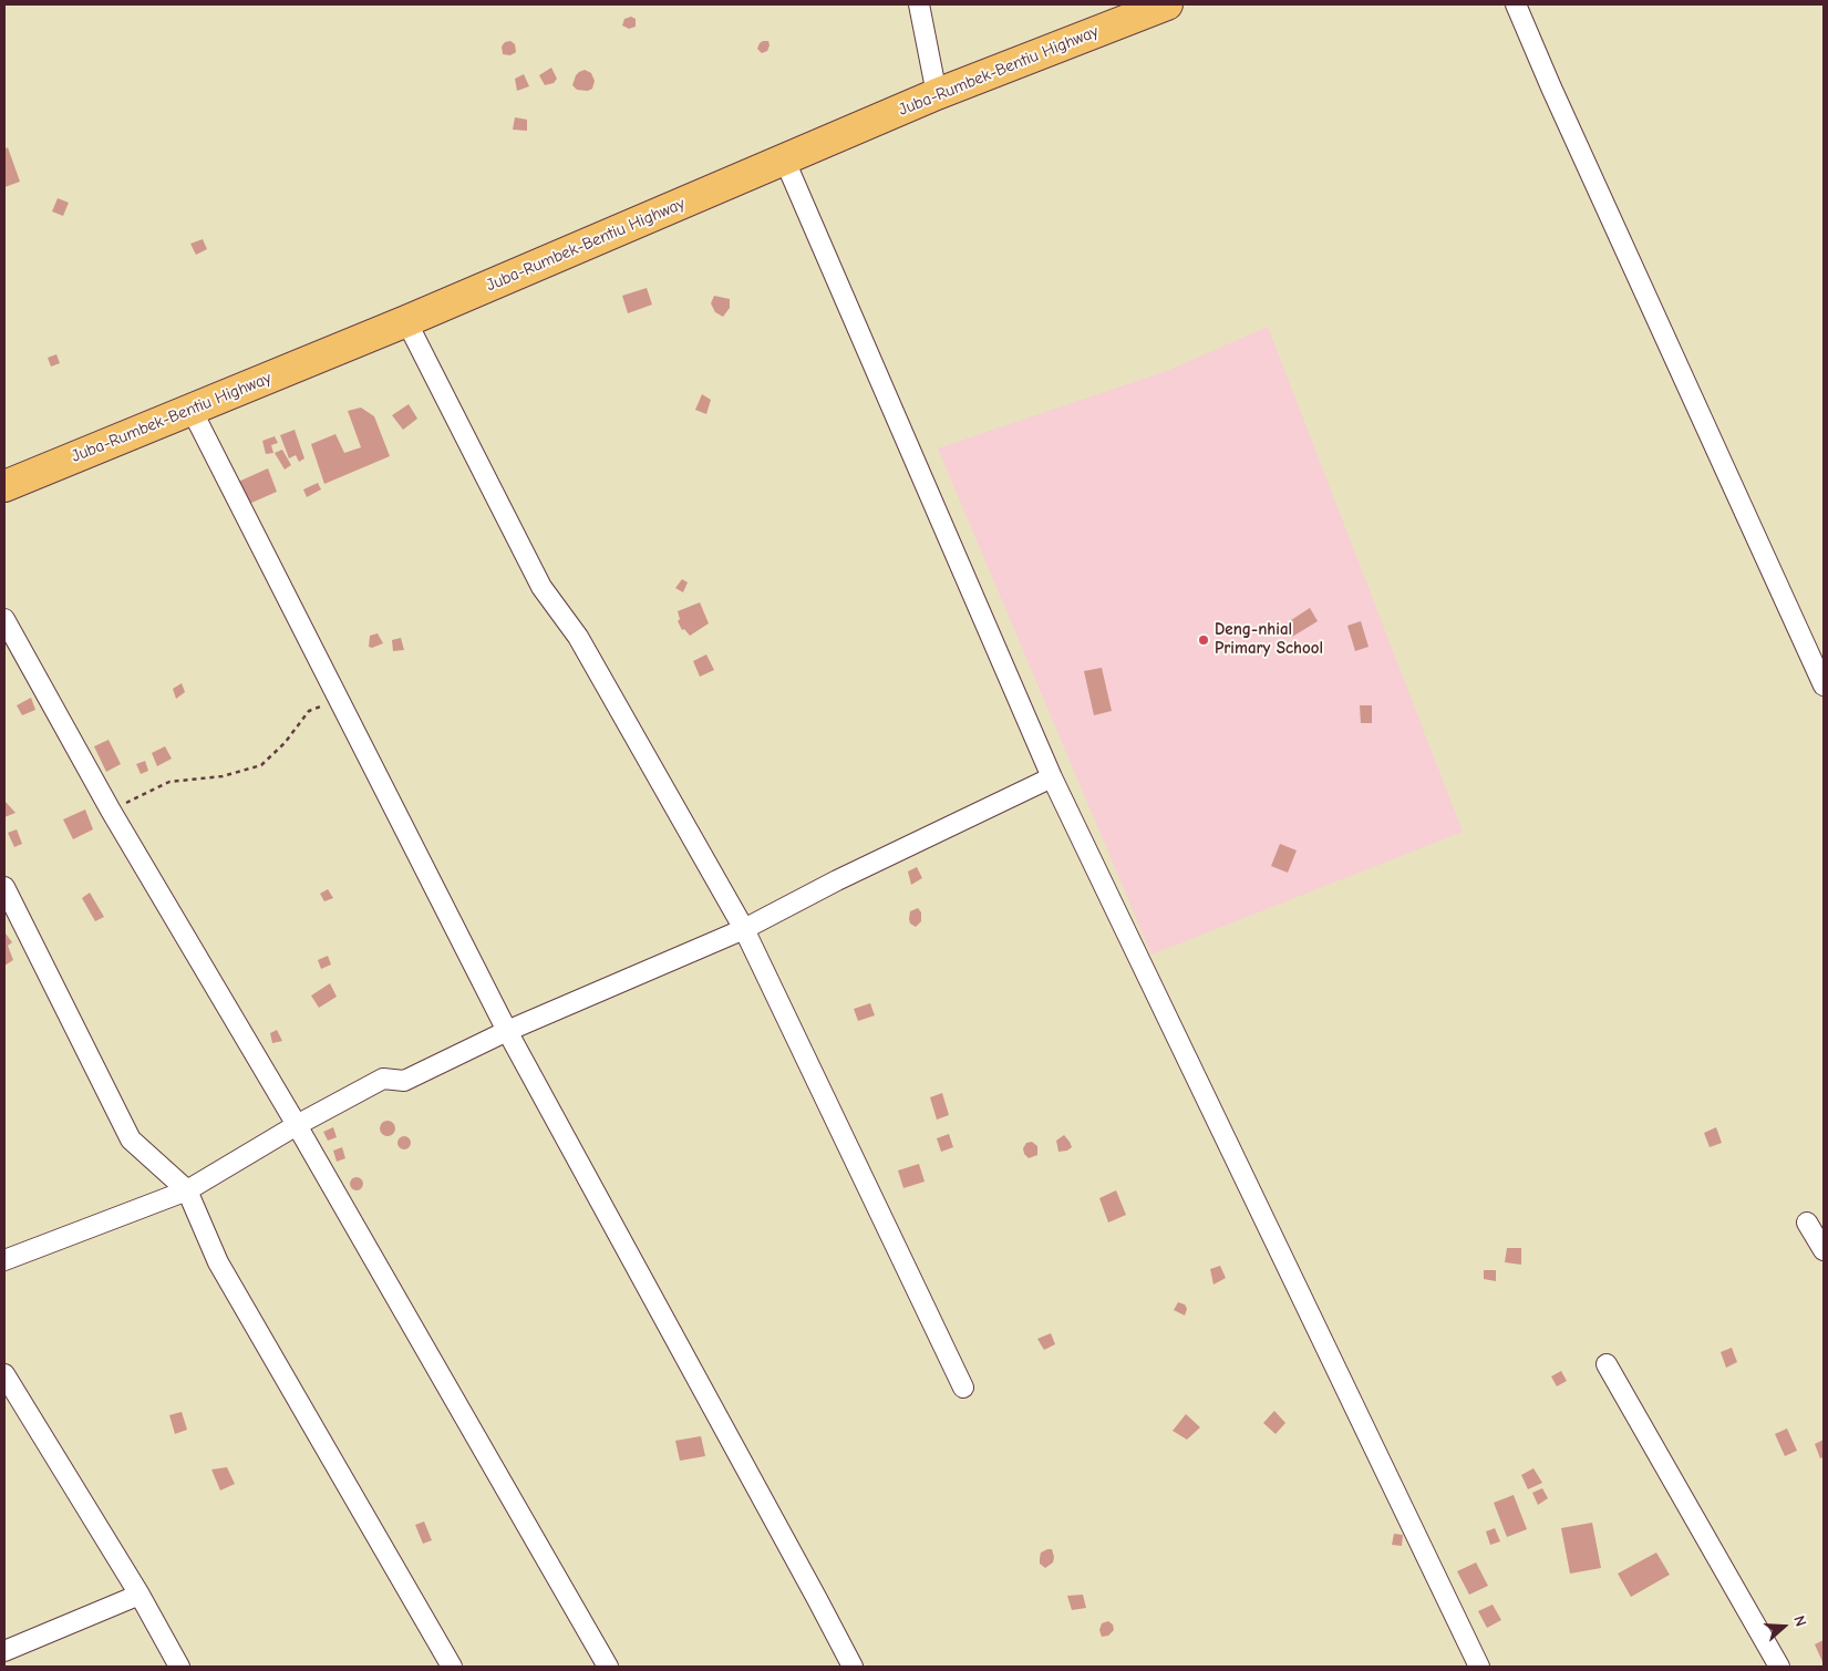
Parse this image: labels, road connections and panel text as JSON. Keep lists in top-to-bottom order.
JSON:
{
  "streets": {
    "main road": ["Juba-Rumbek-Bentiu Highway"]
  },
  "places": ["Deng-nhial Primary School"],
  "north": "right"
}
